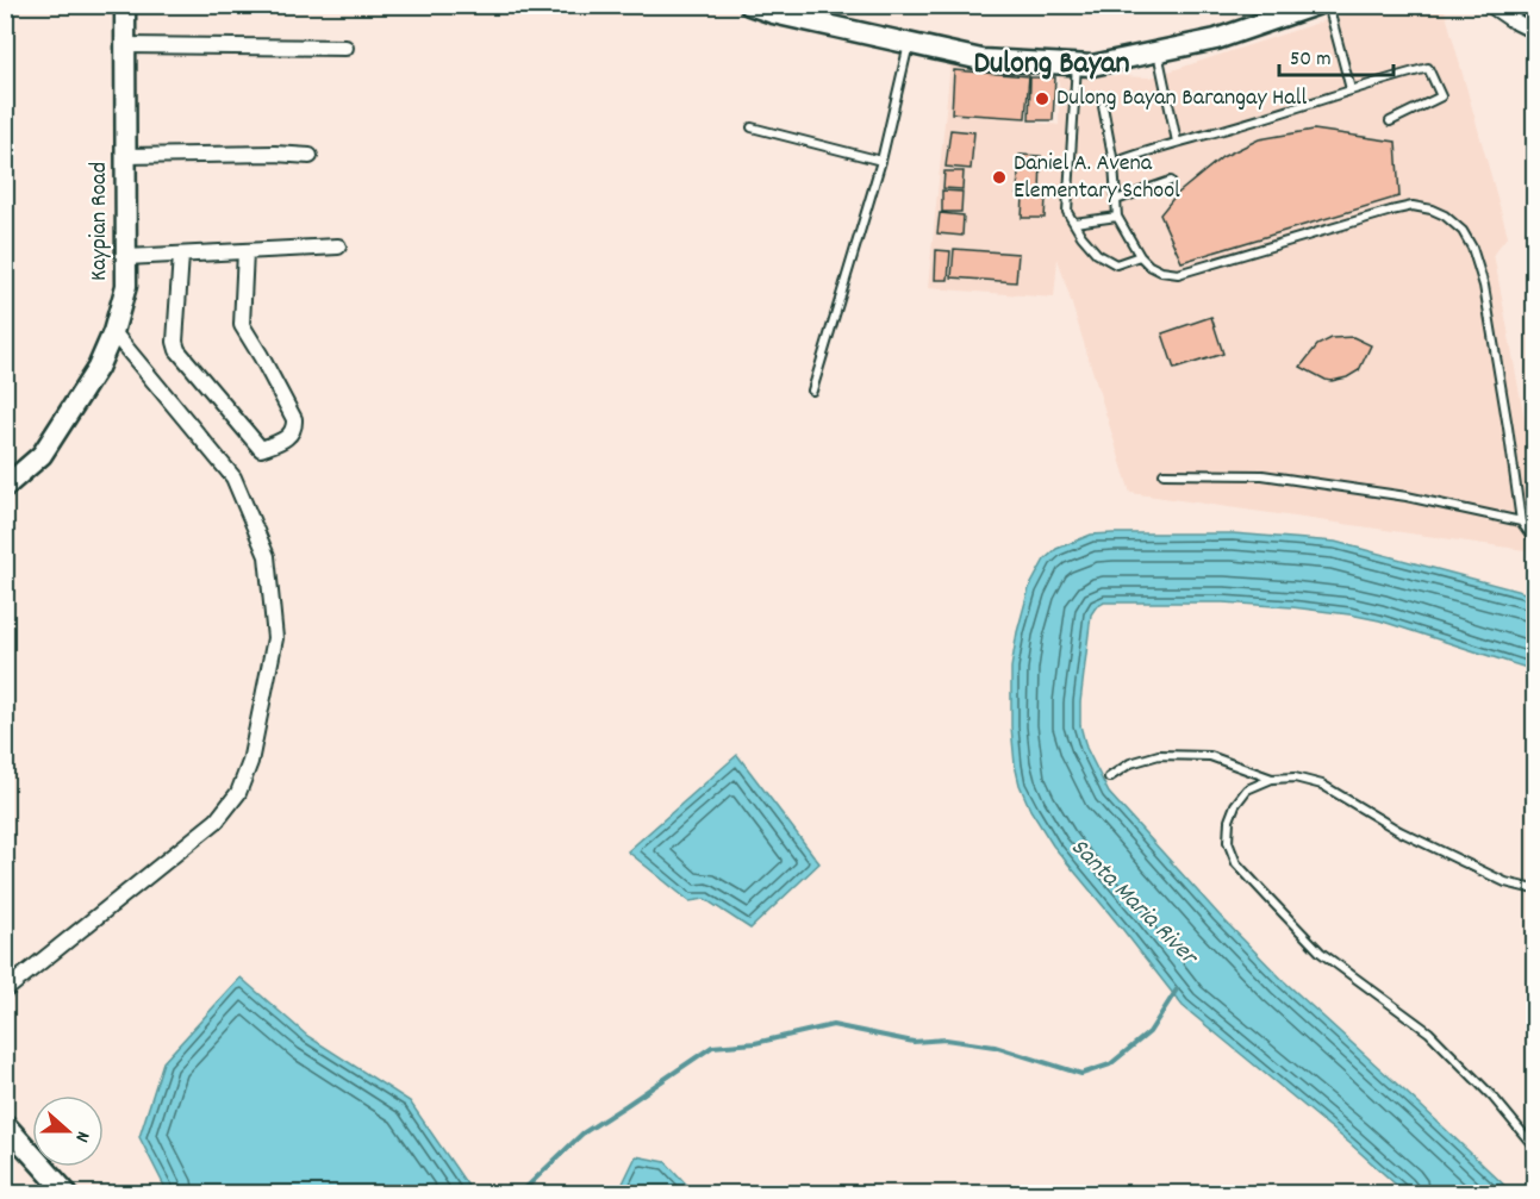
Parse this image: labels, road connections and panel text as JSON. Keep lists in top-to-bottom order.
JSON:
{
  "streets": {
    "main road": ["Kaypian Road"]
  },
  "districts": ["Dulong Bayan"],
  "water": ["Santa Maria River"],
  "places": ["Dulong Bayan Barangay Hall", "Daniel A. Avena Elementary School"],
  "scale_bar": "50 m",
  "north": "right"
}
